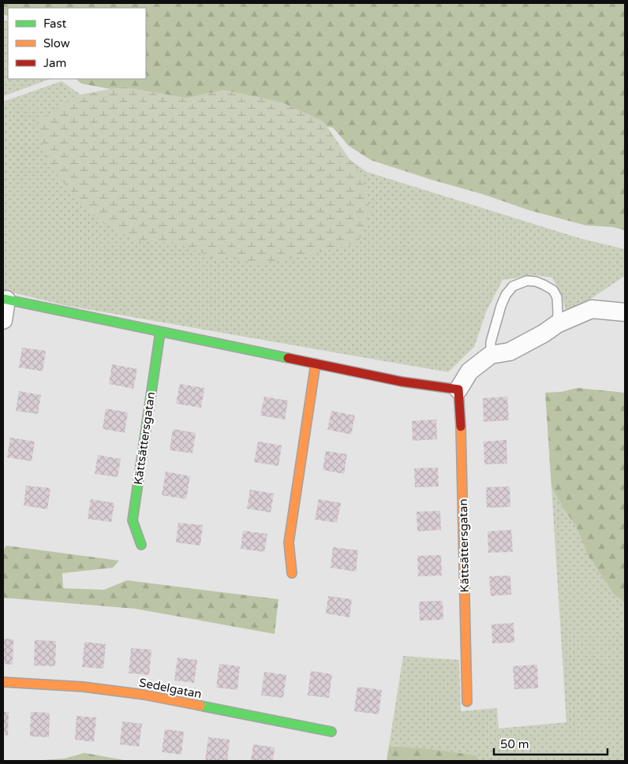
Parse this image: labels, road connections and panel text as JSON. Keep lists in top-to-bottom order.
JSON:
{
  "streets": {
    "street": ["Kättsättersgatan", "Sedelgatan"]
  },
  "legend": ["Fast", "Slow", "Jam"],
  "scale_bar": "50 m"
}
